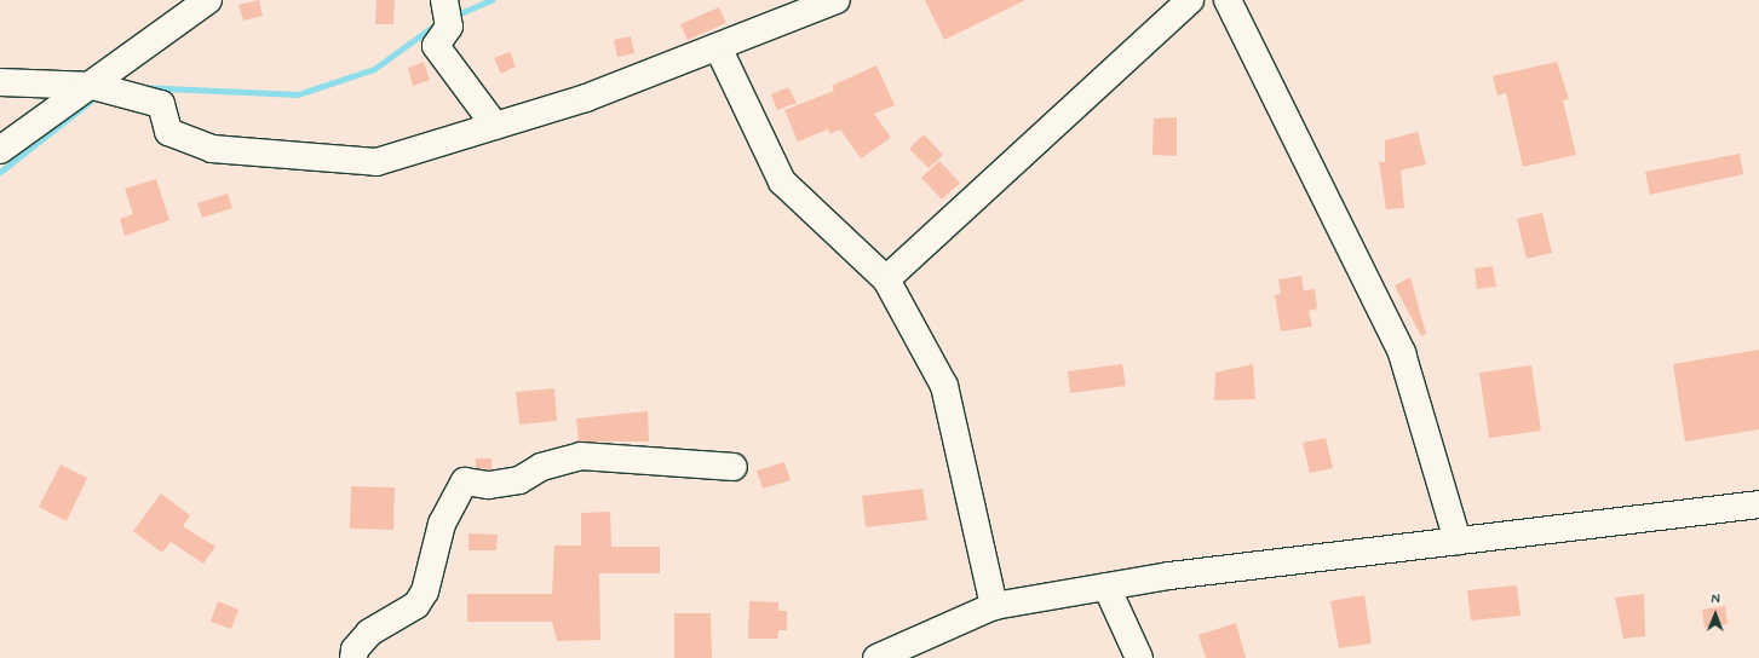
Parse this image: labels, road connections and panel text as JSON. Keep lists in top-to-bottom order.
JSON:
{
  "north": "top"
}
